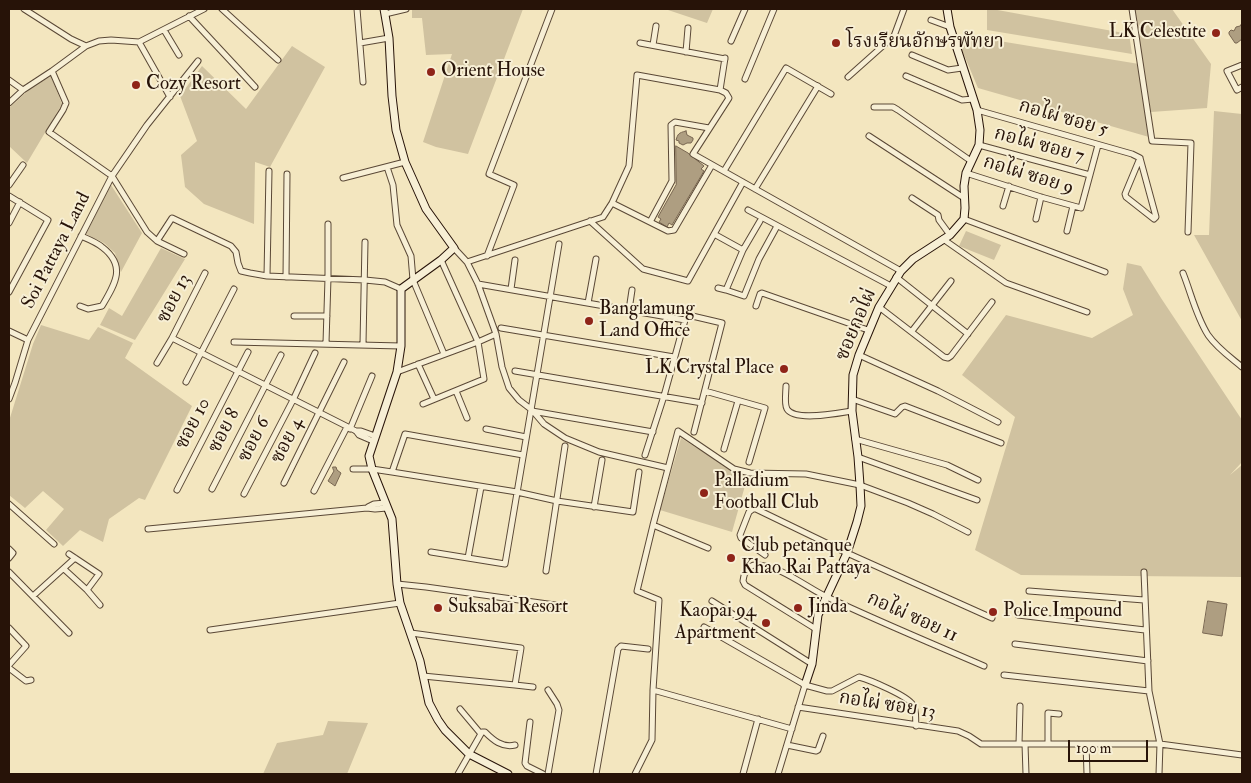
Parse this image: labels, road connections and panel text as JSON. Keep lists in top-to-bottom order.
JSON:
{
  "streets": {
    "street": [
      "กอไผ่ ซอย 5",
      "กอไผ่ ซอย 7",
      "กอไผ่ ซอย 9",
      "Soi Pattaya Land",
      "ซอย 13",
      "ซอยกอไผ่",
      "ซอย 10",
      "ซอย 8",
      "ซอย 6",
      "ซอย 4",
      "กอไผ่ ซอย 11",
      "กอไผ่ ซอย 13"
    ]
  },
  "crossings": [
    ["กอไผ่ ซอย 7", "กอไผ่ ซอย 9"],
    ["ซอยกอไผ่", "กอไผ่ ซอย 11"]
  ],
  "places": [
    "LK Celestite",
    "โรงเรียนอักษรพัทยา",
    "Orient House",
    "Cozy Resort",
    "Banglamung Land Office",
    "LK Crystal Place",
    "Palladium Football Club",
    "Club petanque Khao Rai Pattaya",
    "Suksabai Resort",
    "Jinda",
    "Police Impound",
    "Kaopai 94 Apartment"
  ],
  "scale_bar": "100 m"
}
